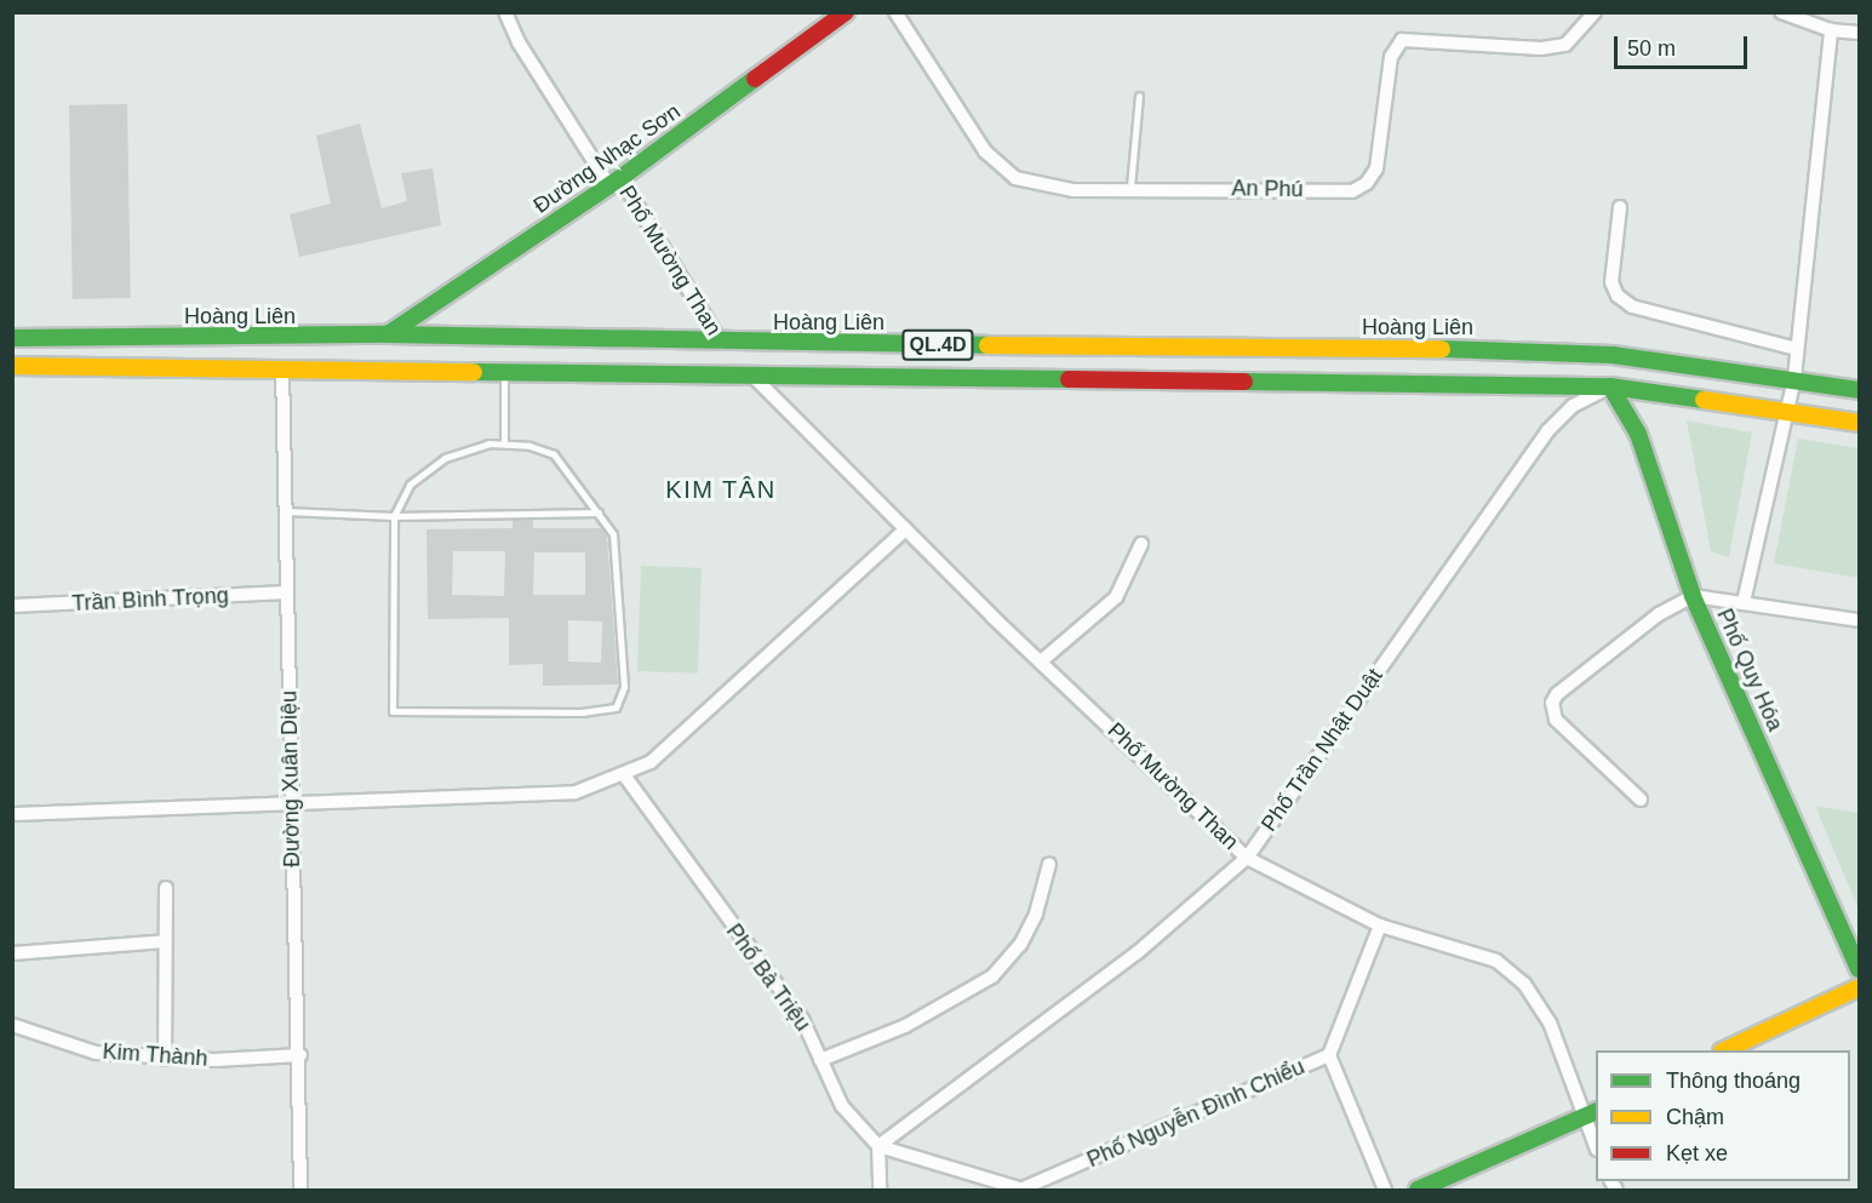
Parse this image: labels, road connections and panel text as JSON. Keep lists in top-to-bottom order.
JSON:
{
  "streets": {
    "main road": [
      "Đường Nhạc Sơn",
      "Hoàng Liên",
      "QL.4D",
      "Phố Quy Hóa"
    ],
    "street": [
      "An Phú",
      "Phố Mường Than",
      "Trần Bình Trọng",
      "Phố Trần Nhật Duật",
      "Đường Xuân Diệu",
      "Phố Bà Triệu",
      "Kim Thành",
      "Phố Nguyễn Đình Chiểu"
    ]
  },
  "crossings": [
    ["Đường Nhạc Sơn", "Phố Mường Than"],
    ["Đường Nhạc Sơn", "Hoàng Liên"],
    ["Phố Mường Than", "Hoàng Liên"],
    ["Phố Mường Than", "QL.4D"],
    ["Phố Mường Than", "Phố Trần Nhật Duật"],
    ["Phố Mường Than", "Phố Nguyễn Đình Chiểu"],
    ["QL.4D", "Phố Quy Hóa"],
    ["QL.4D", "Phố Trần Nhật Duật"],
    ["QL.4D", "Đường Xuân Diệu"],
    ["Trần Bình Trọng", "Đường Xuân Diệu"],
    ["Phố Quy Hóa", "Phố Trần Nhật Duật"],
    ["Phố Trần Nhật Duật", "Phố Bà Triệu"],
    ["Đường Xuân Diệu", "Kim Thành"]
  ],
  "districts": ["KIM TÂN"],
  "legend": ["Thông thoáng", "Chậm", "Kẹt xe"],
  "scale_bar": "50 m"
}
